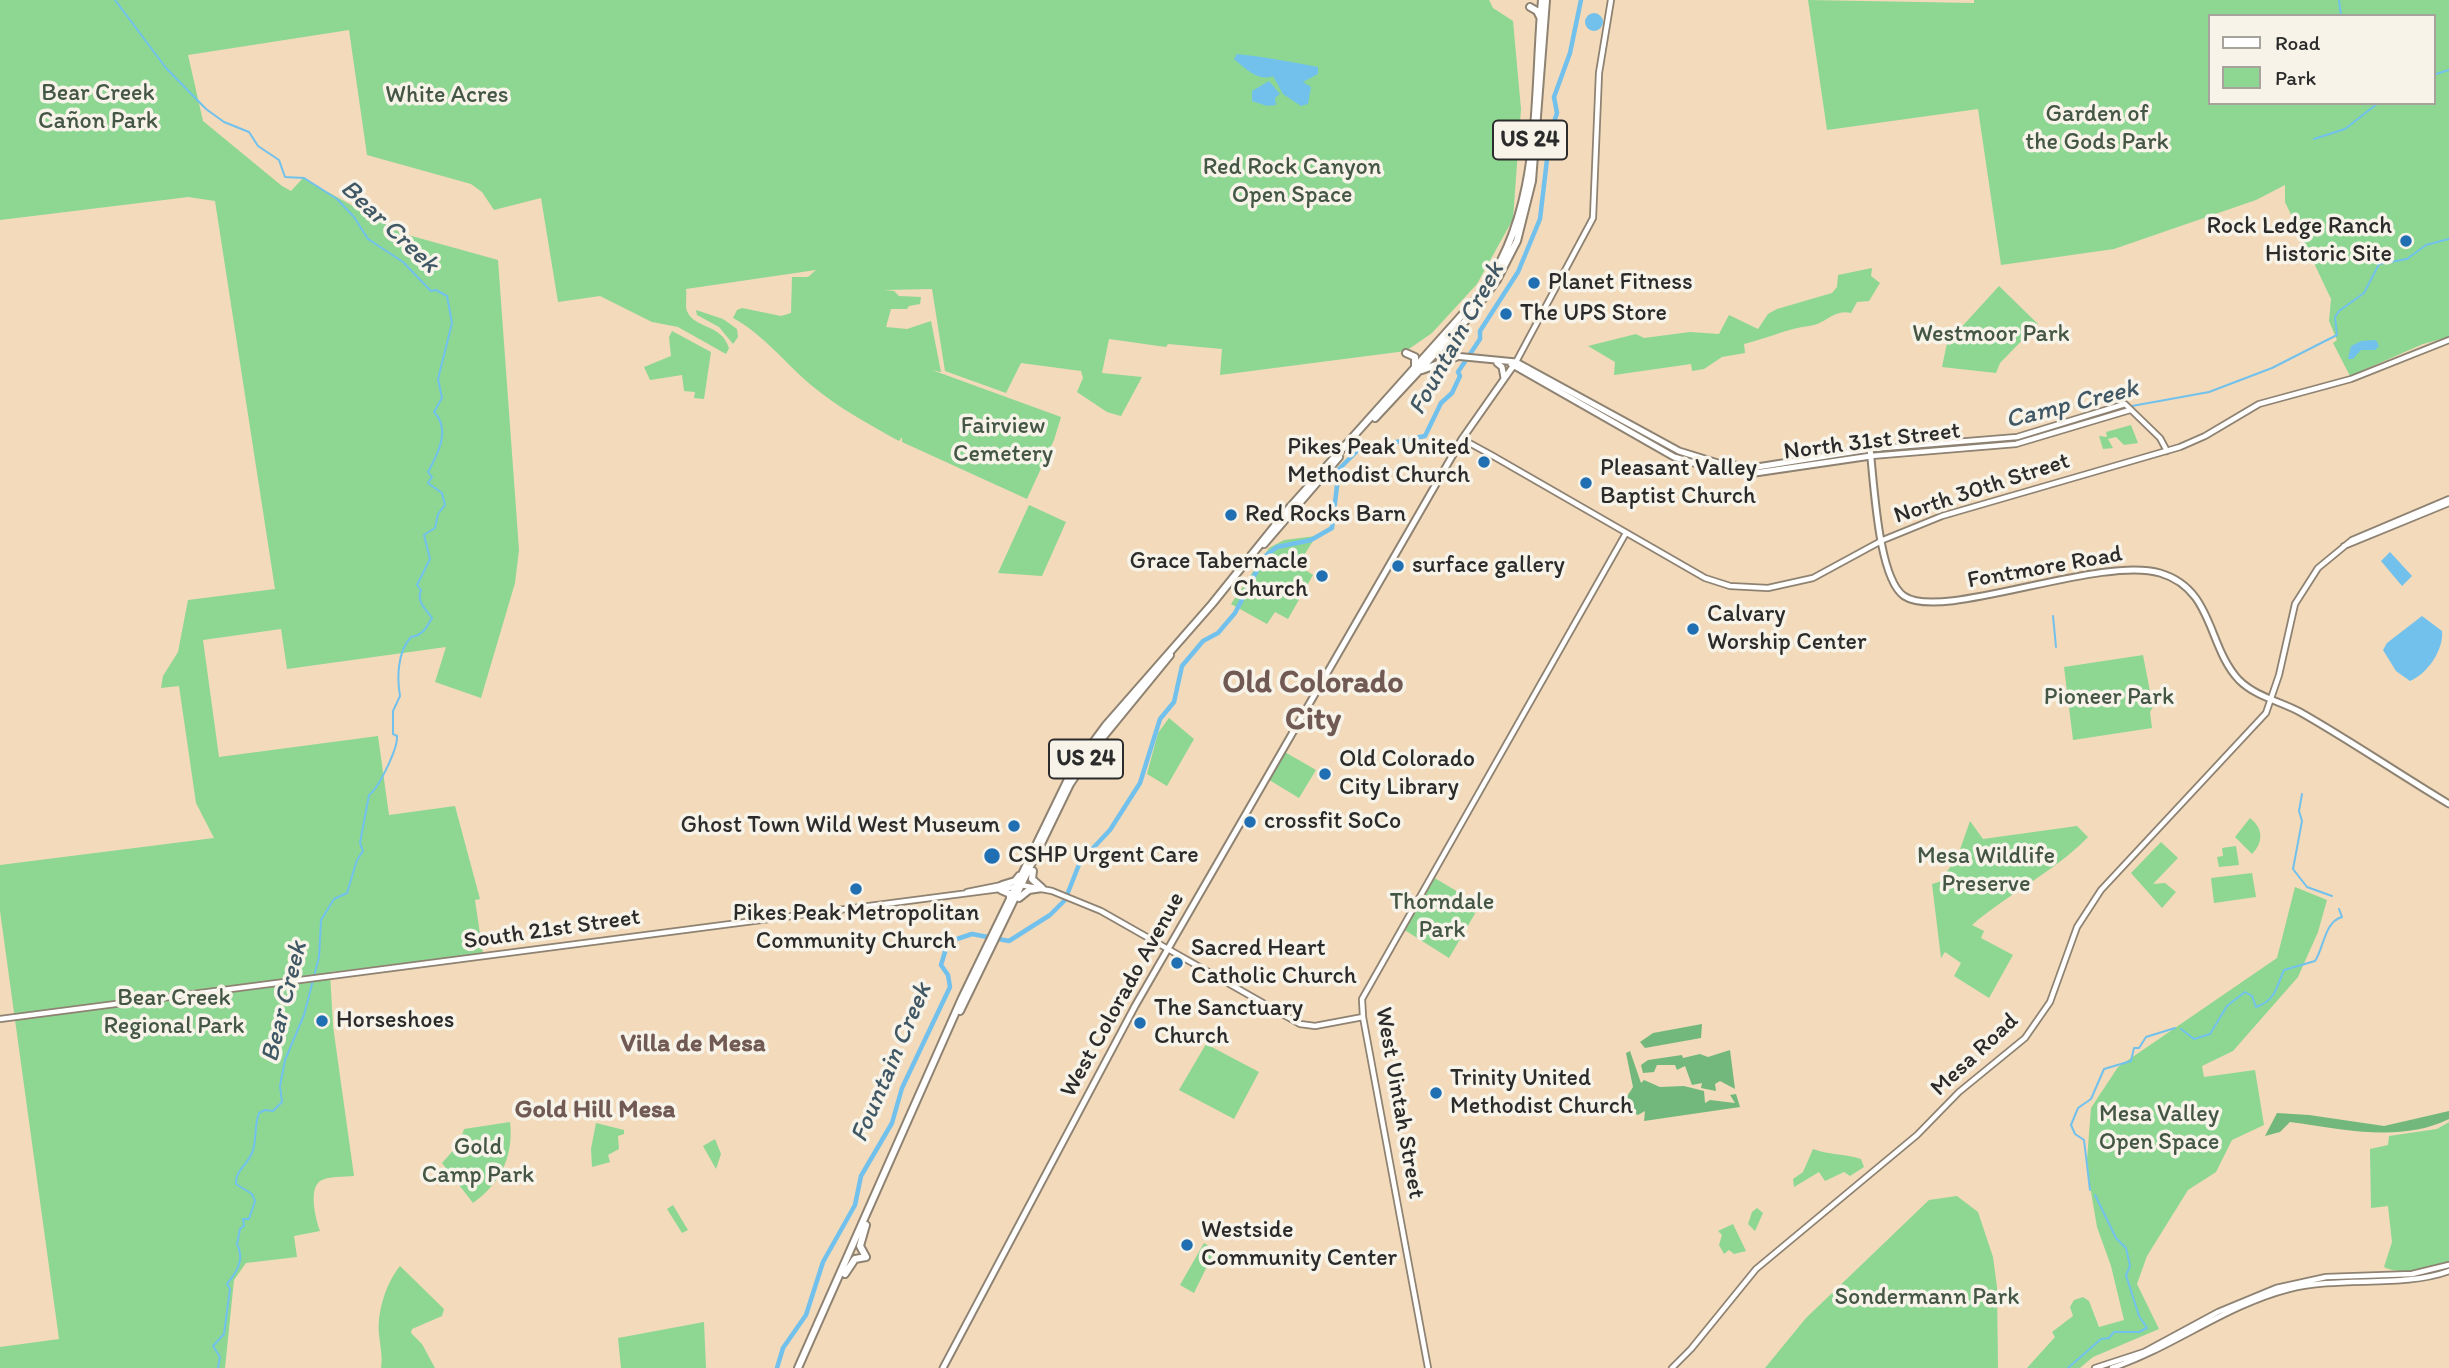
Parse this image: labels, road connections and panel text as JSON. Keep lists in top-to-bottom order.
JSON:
{
  "streets": {
    "highway": ["US 24"],
    "main road": [
      "North 31st Street",
      "North 30th Street",
      "Fontmore Road",
      "South 21st Street",
      "West Colorado Avenue",
      "Mesa Road",
      "West Uintah Street"
    ]
  },
  "crossings": [
    ["US 24", "South 21st Street"],
    ["North 31st Street", "West Colorado Avenue"],
    ["North 30th Street", "Fontmore Road"],
    ["North 30th Street", "West Colorado Avenue"],
    ["North 30th Street", "West Uintah Street"],
    ["Fontmore Road", "Mesa Road"],
    ["South 21st Street", "West Colorado Avenue"],
    ["South 21st Street", "West Uintah Street"]
  ],
  "districts": ["Old Colorado City", "Villa de Mesa", "Gold Hill Mesa"],
  "water": ["Bear Creek", "Fountain Creek", "Camp Creek"],
  "parks": [
    "Bear Creek Cañon Park",
    "White Acres",
    "Garden of the Gods Park",
    "Red Rock Canyon Open Space",
    "Westmoor Park",
    "Fairview Cemetery",
    "Pioneer Park",
    "Mesa Wildlife Preserve",
    "Thorndale Park",
    "Bear Creek Regional Park",
    "Mesa Valley Open Space",
    "Gold Camp Park",
    "Sondermann Park"
  ],
  "places": [
    "Rock Ledge Ranch Historic Site",
    "Planet Fitness",
    "The UPS Store",
    "Pikes Peak United Methodist Church",
    "Pleasant Valley Baptist Church",
    "Red Rocks Barn",
    "surface gallery",
    "Grace Tabernacle Church",
    "Calvary Worship Center",
    "Old Colorado City Library",
    "crossfit SoCo",
    "Ghost Town Wild West Museum",
    "CSHP Urgent Care",
    "Pikes Peak Metropolitan Community Church",
    "Sacred Heart Catholic Church",
    "Horseshoes",
    "The Sanctuary Church",
    "Trinity United Methodist Church",
    "Westside Community Center"
  ],
  "legend": ["Road", "Park"]
}
